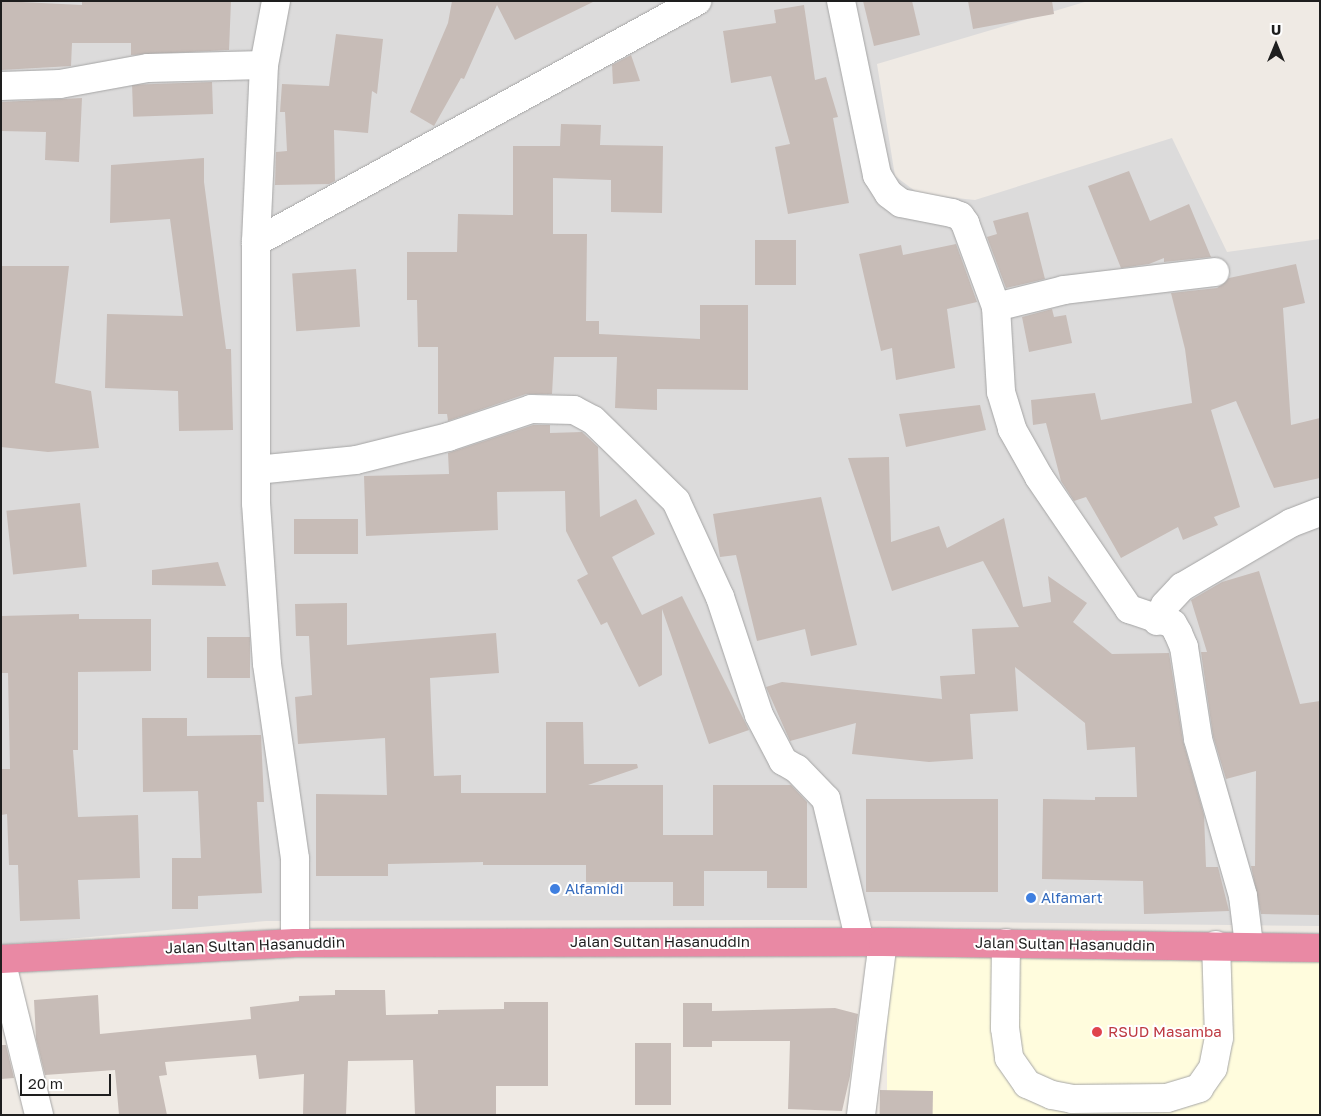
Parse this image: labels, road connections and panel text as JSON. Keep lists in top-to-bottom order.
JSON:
{
  "streets": {
    "highway": ["Jalan Sultan Hasanuddin"]
  },
  "places": ["Alfamidi", "Alfamart", "RSUD Masamba"],
  "scale_bar": "20 m",
  "north": "top"
}
